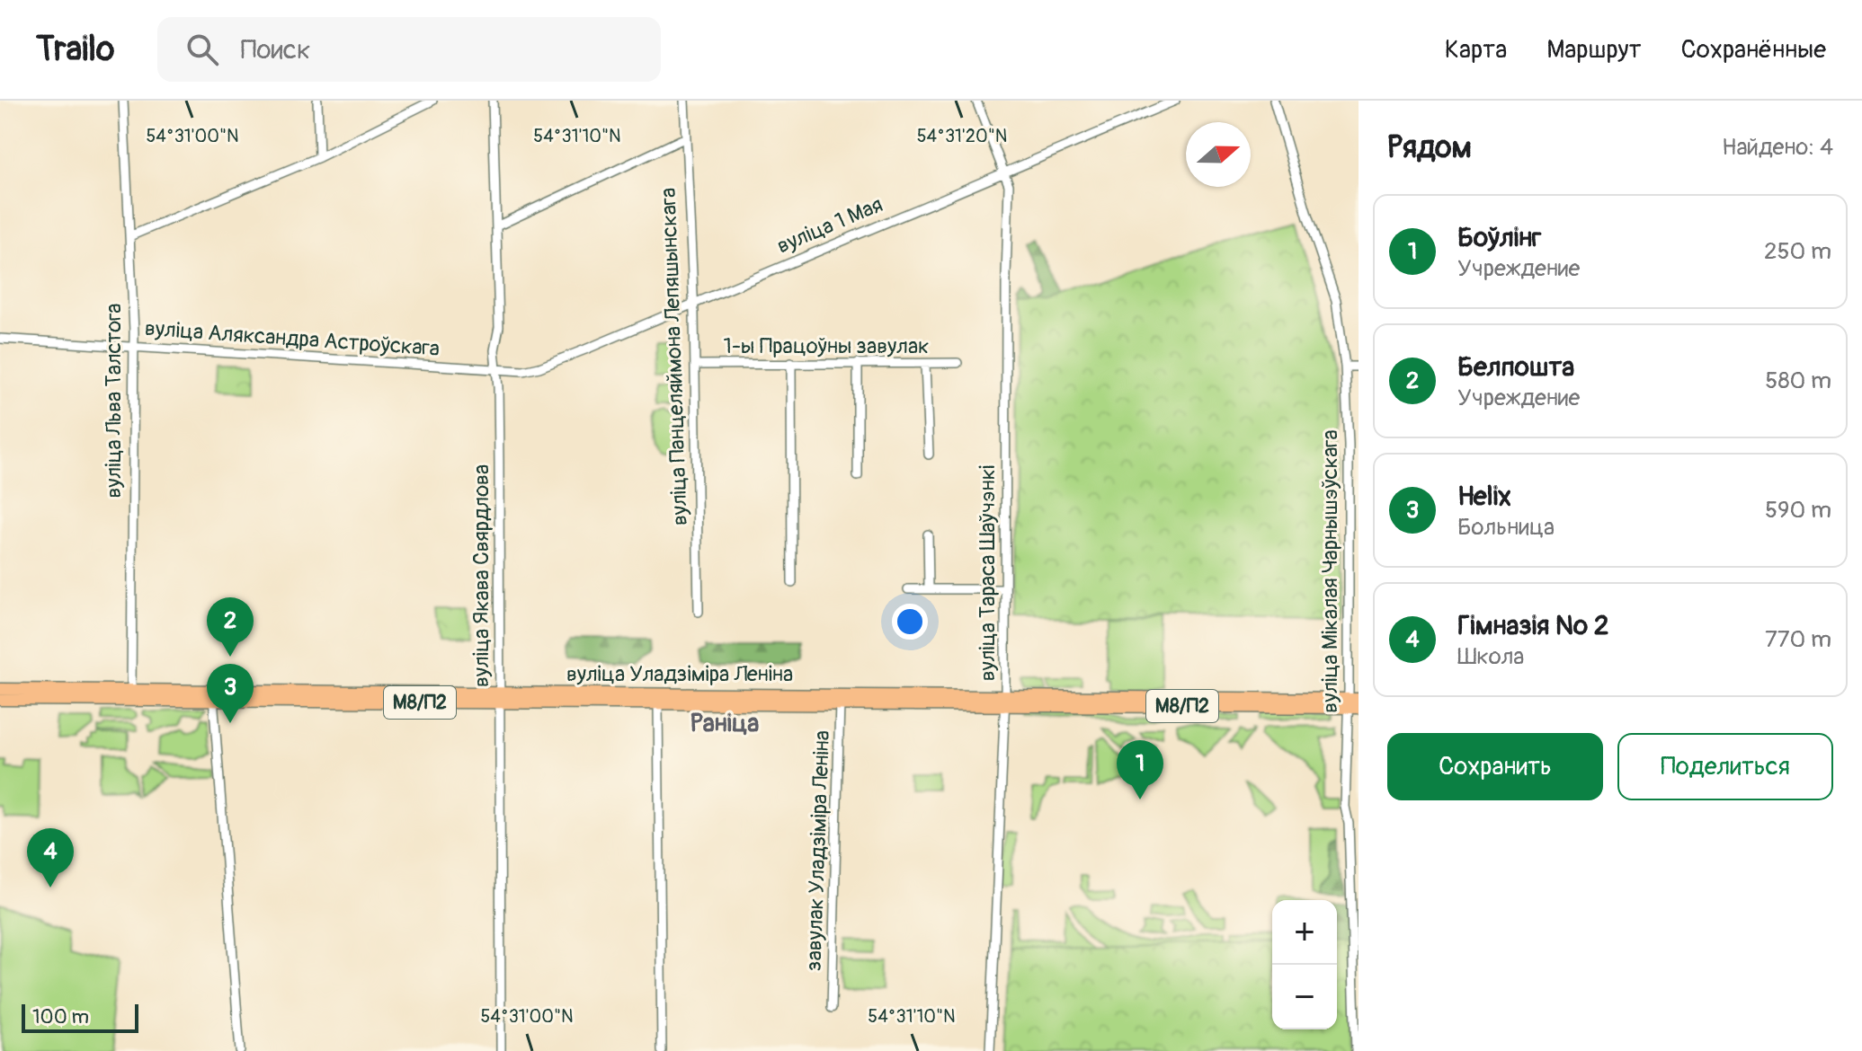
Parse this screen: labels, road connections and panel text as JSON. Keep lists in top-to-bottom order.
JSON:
{
  "streets": {
    "main road": ["вуліца Уладзіміра Леніна", "М8/П2"],
    "street": [
      "вуліца 1 Мая",
      "вуліца Аляксандра Астроўскага",
      "1-ы Працоўны завулак",
      "вуліца Панцеляймона Лепяшынскага",
      "вуліца Льва Талстога",
      "вуліца Мікалая Чарнышэўскага",
      "вуліца Тараса Шаўчэнкі",
      "вуліца Якава Свярдлова",
      "завулак Уладзіміра Леніна"
    ]
  },
  "crossings": [
    ["вуліца 1 Мая", "вуліца Аляксандра Астроўскага"],
    ["вуліца 1 Мая", "вуліца Панцеляймона Лепяшынскага"],
    ["вуліца 1 Мая", "вуліца Тараса Шаўчэнкі"],
    ["вуліца 1 Мая", "вуліца Якава Свярдлова"],
    ["вуліца Аляксандра Астроўскага", "вуліца Льва Талстога"],
    ["вуліца Аляксандра Астроўскага", "вуліца Якава Свярдлова"],
    ["1-ы Працоўны завулак", "вуліца Панцеляймона Лепяшынскага"],
    ["вуліца Льва Талстога", "вуліца Уладзіміра Леніна"],
    ["вуліца Мікалая Чарнышэўскага", "вуліца Уладзіміра Леніна"],
    ["вуліца Тараса Шаўчэнкі", "вуліца Уладзіміра Леніна"],
    ["вуліца Якава Свярдлова", "вуліца Уладзіміра Леніна"],
    ["вуліца Уладзіміра Леніна", "завулак Уладзіміра Леніна"]
  ],
  "districts": ["Раніца"],
  "scale_bar": "100 m",
  "north": "right",
  "page": {
    "header": "Trailo",
    "search": "Поиск",
    "nav": ["Карта", "Маршрут", "Сохранённые"],
    "heading": ["Рядом", "Найдено: 4"],
    "list": [
      {
        "mark": "1",
        "name": "Боўлінг",
        "note": "Учреждение",
        "value": "250 m"
      },
      {
        "mark": "2",
        "name": "Белпошта",
        "note": "Учреждение",
        "value": "580 m"
      },
      {
        "mark": "3",
        "name": "Helix",
        "note": "Больница",
        "value": "590 m"
      },
      {
        "mark": "4",
        "name": "Гімназія № 2",
        "note": "Школа",
        "value": "770 m"
      }
    ],
    "pins": [
      "2",
      "3",
      "1",
      "4"
    ],
    "buttons": ["Сохранить", "Поделиться"],
    "map_buttons": ["+", "−"],
    "scale": "100 m"
  },
  "coordinates": ["54°31'00\"N", "54°31'20\"N", "54°31'10\"N"]
}
